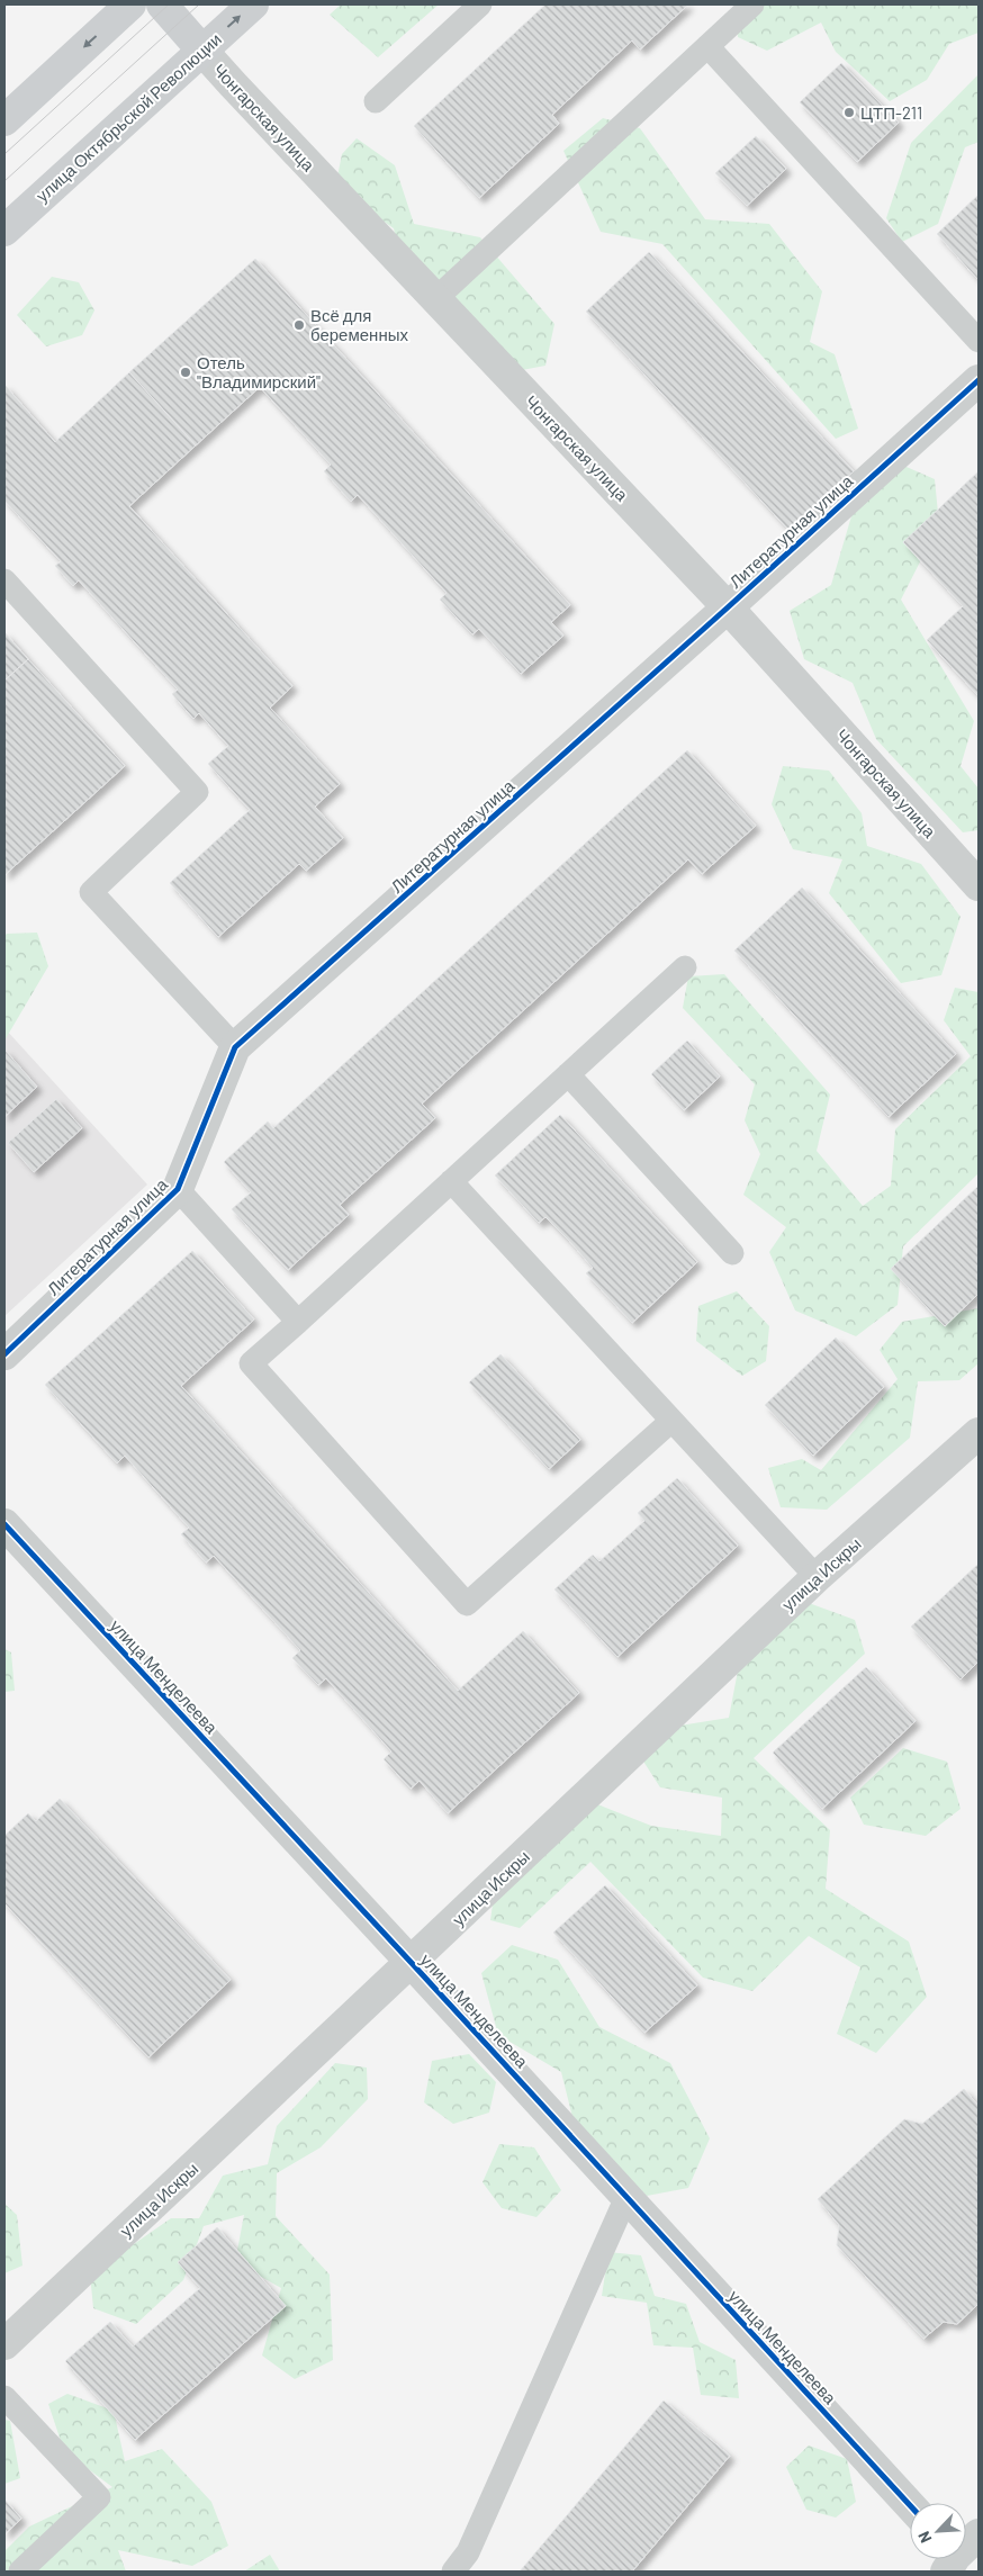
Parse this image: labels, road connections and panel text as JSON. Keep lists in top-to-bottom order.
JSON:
{
  "streets": {
    "main road": ["улица Октябрьской Революции", "Чонгарская улица"],
    "street": ["Литературная улица", "улица Искры", "улица Менделеева"]
  },
  "crossings": [
    ["улица Октябрьской Революции", "Чонгарская улица"],
    ["Чонгарская улица", "Литературная улица"],
    ["улица Искры", "улица Менделеева"]
  ],
  "places": ["ЦТП-211", "Всё для беременных", "Отель \"Владимирский\""],
  "north": "bottom left"
}
